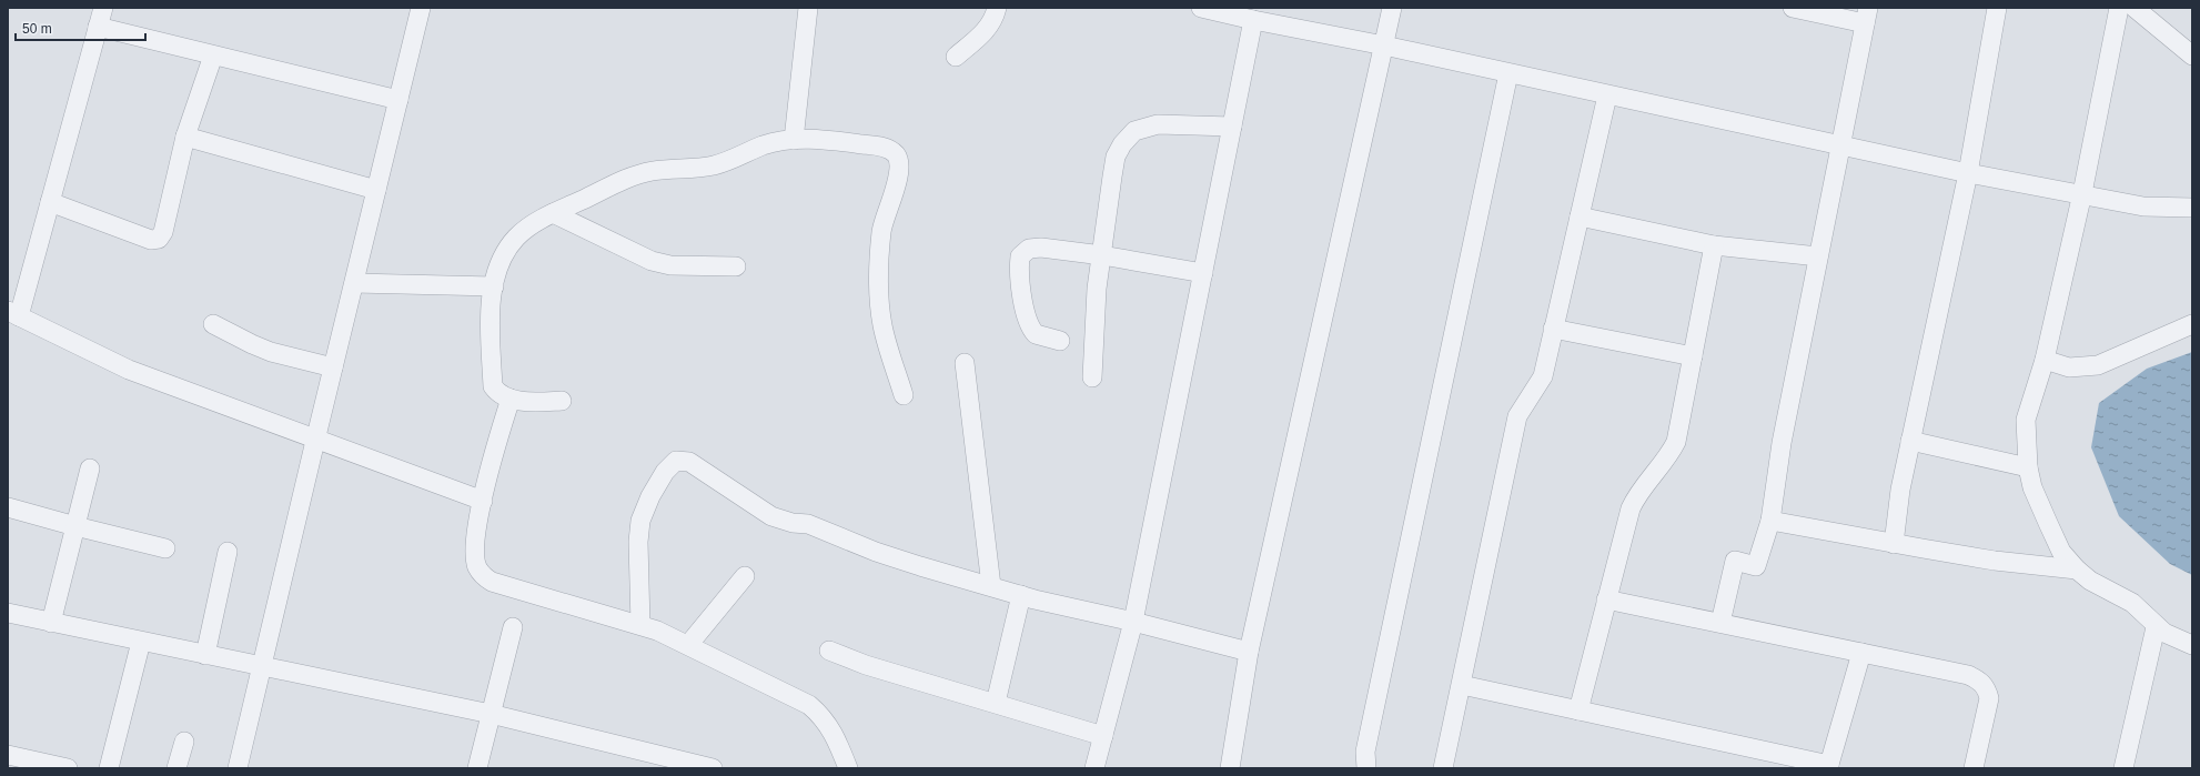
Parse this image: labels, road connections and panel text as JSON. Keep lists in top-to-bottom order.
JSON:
{
  "scale_bar": "50 m"
}
